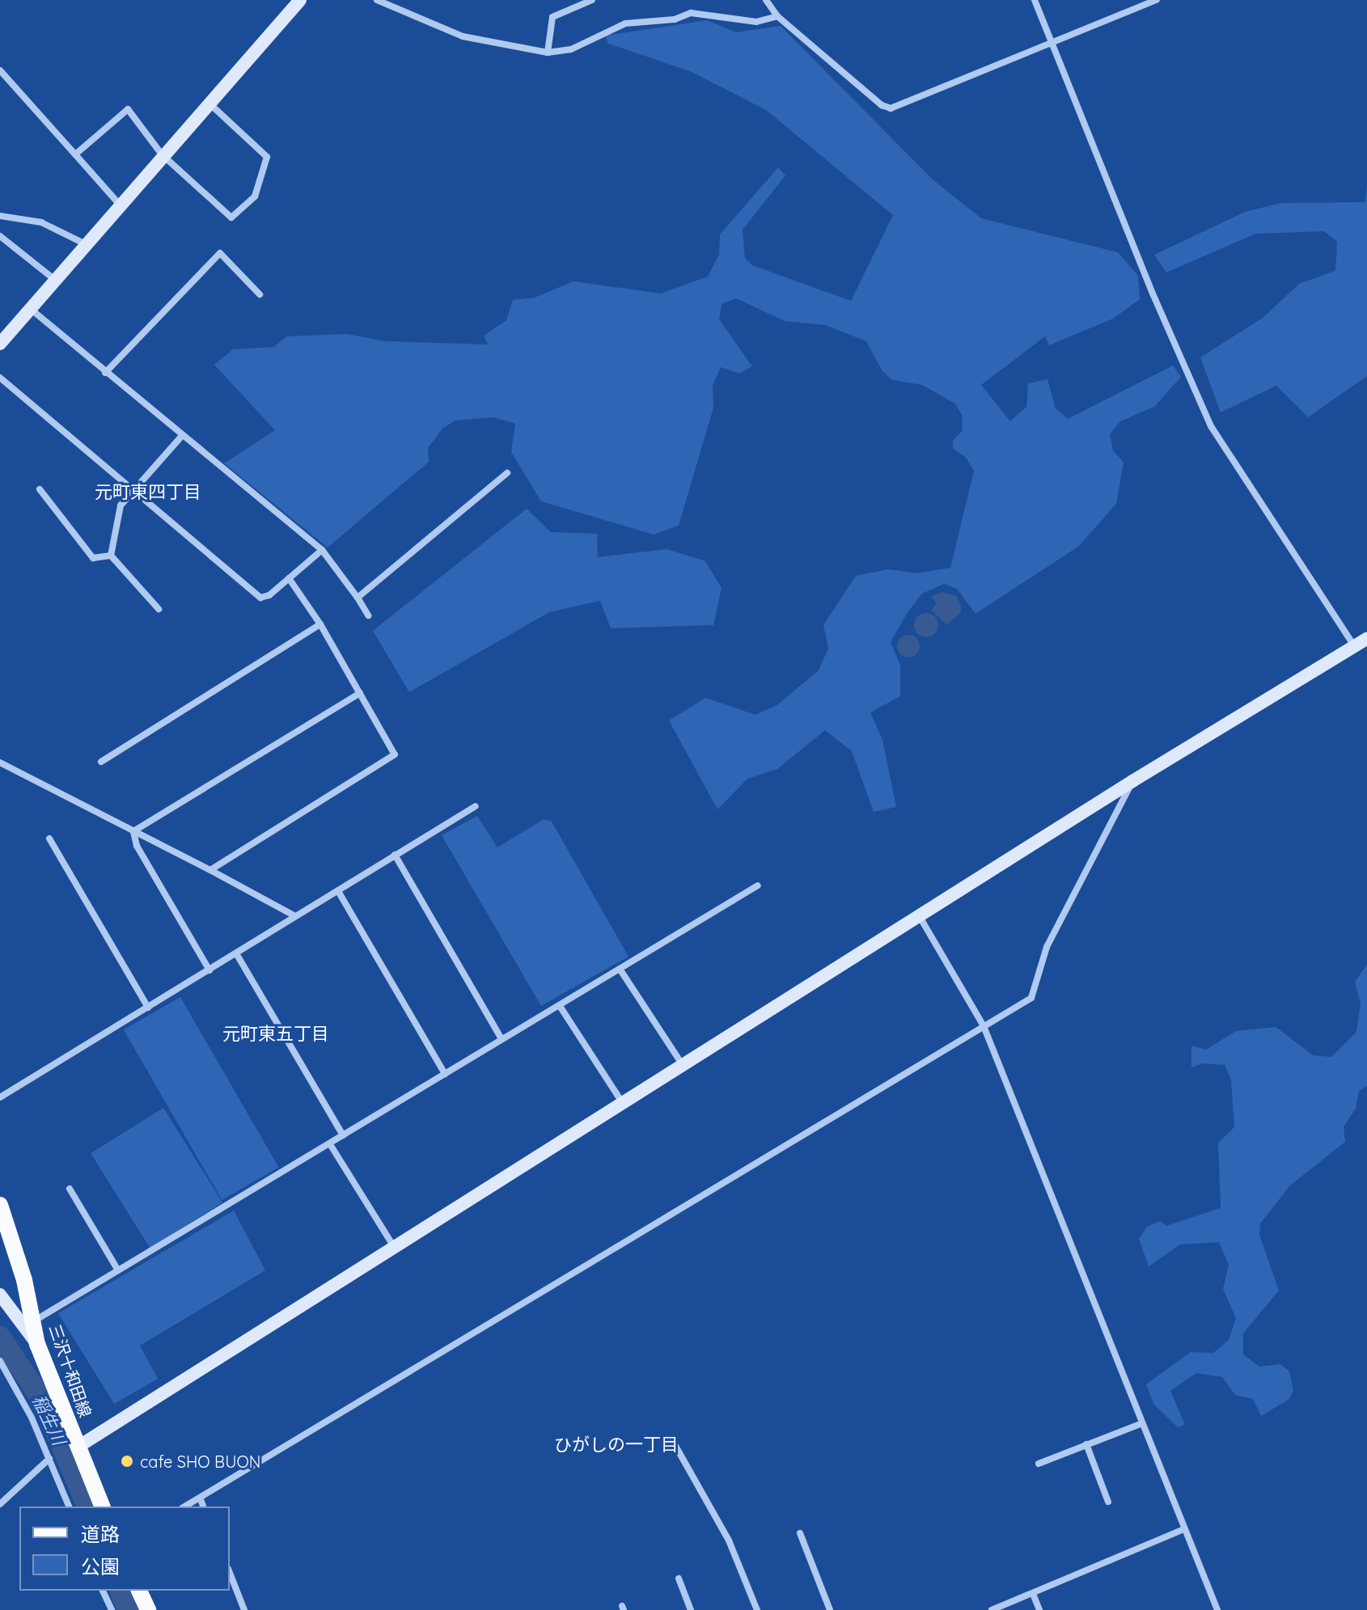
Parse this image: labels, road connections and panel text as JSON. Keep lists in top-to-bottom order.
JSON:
{
  "streets": {
    "main road": ["三沢十和田線"]
  },
  "districts": ["元町東四丁目", "元町東五丁目", "ひがしの一丁目"],
  "water": ["稲生川"],
  "places": ["cafe SHO BUON"],
  "legend": ["道路", "公園"]
}
